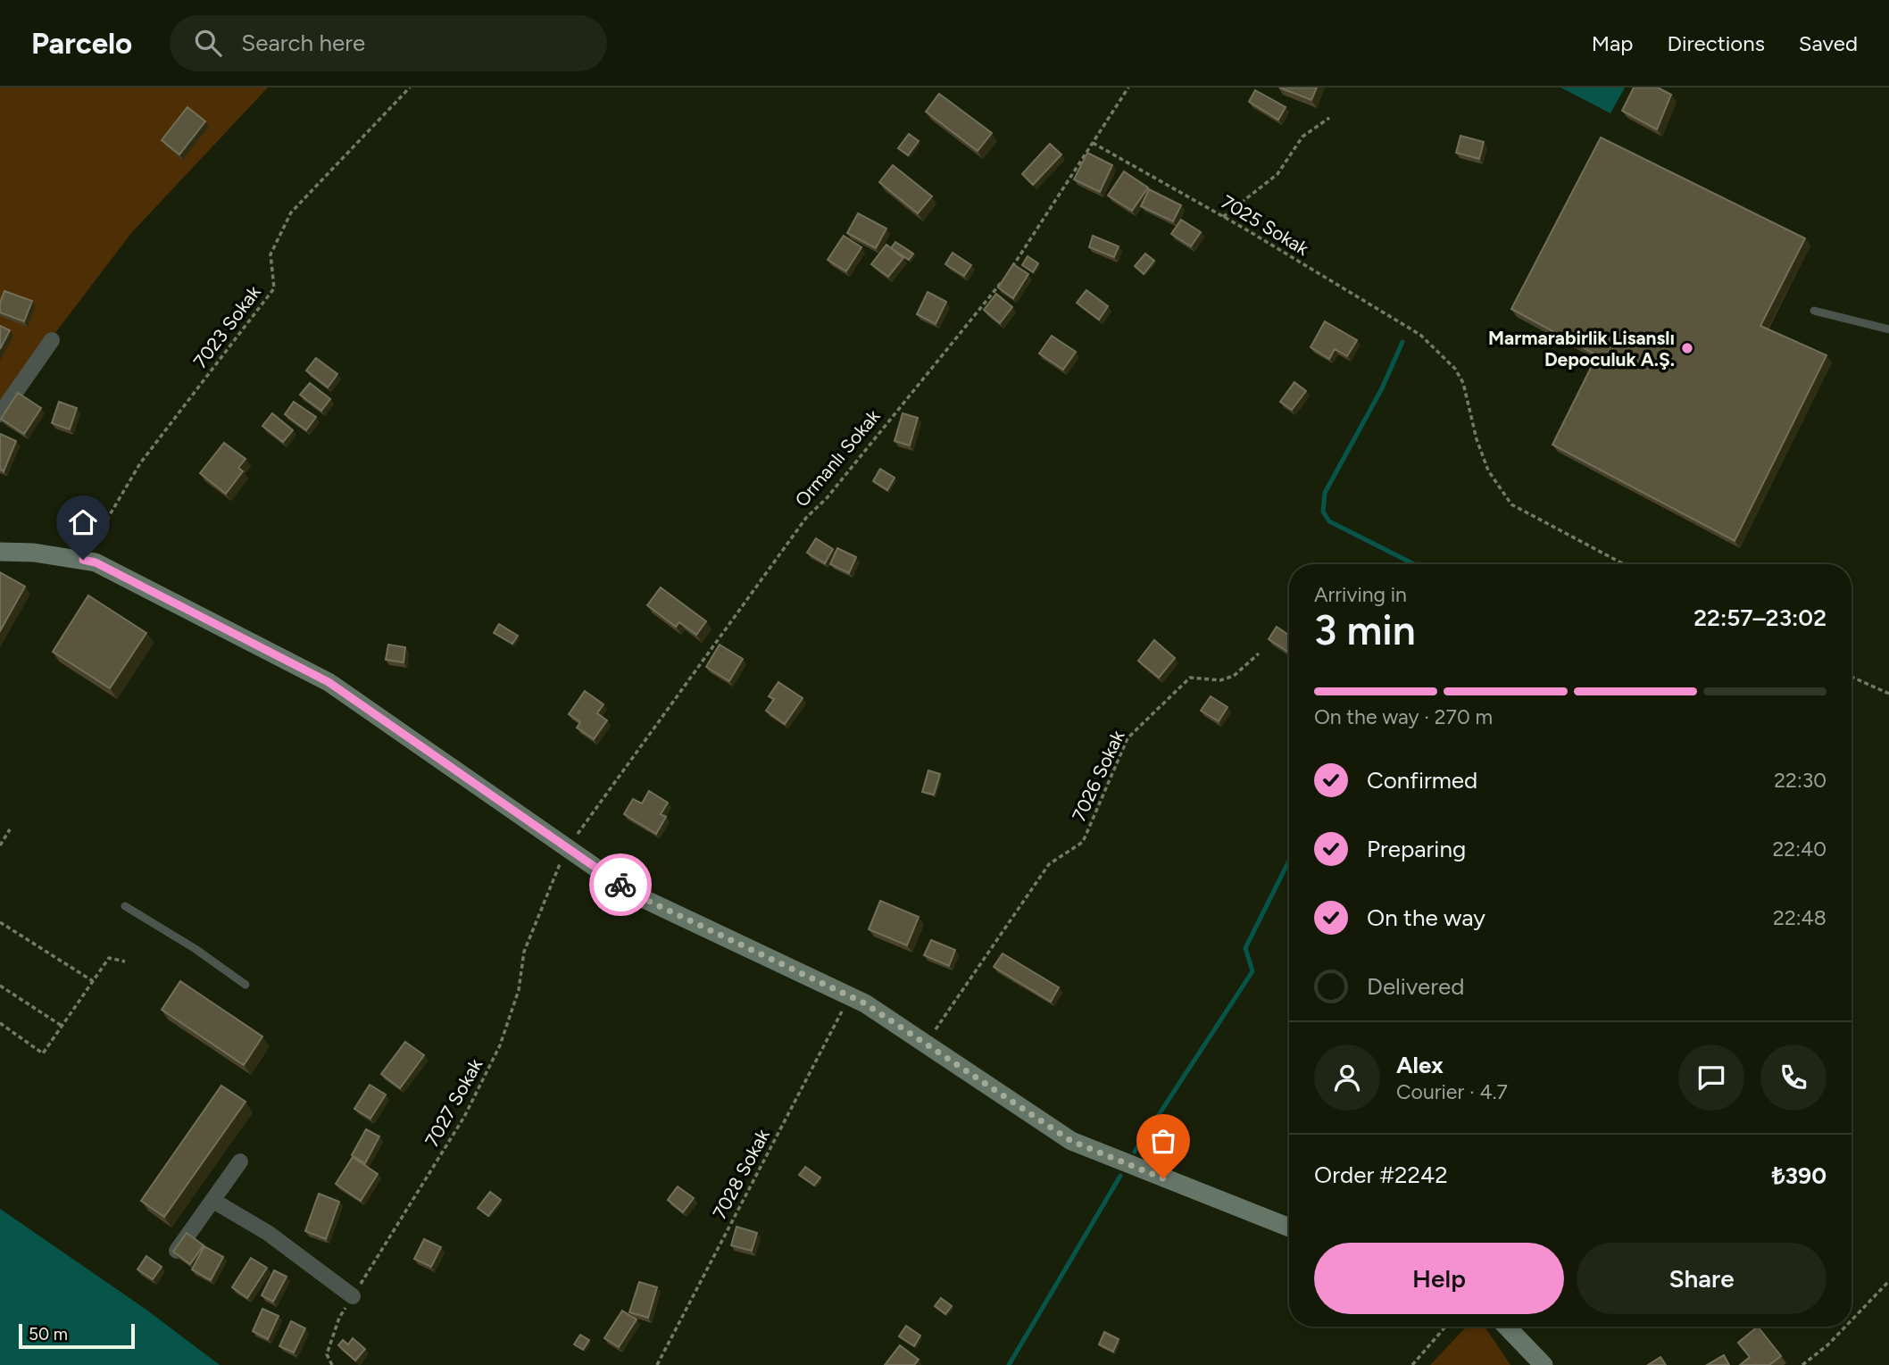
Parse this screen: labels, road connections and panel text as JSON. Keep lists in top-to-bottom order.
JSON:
{
  "streets": {
    "path": [
      "7025 Sokak",
      "7023 Sokak",
      "Ormanlı Sokak",
      "7026 Sokak",
      "7027 Sokak",
      "7028 Sokak"
    ]
  },
  "crossings": [
    ["Ormanlı Sokak", "7027 Sokak"]
  ],
  "places": ["Marmarabirlik Lisanslı Depoculuk A.Ş."],
  "scale_bar": "50 m",
  "page": {
    "header": "Parcelo",
    "search": "Search here",
    "nav": ["Map", "Directions", "Saved"],
    "heading": ["3 min", "Arriving in", "22:57–23:02"],
    "panel": [
      "Alex",
      "Courier · 4.7",
      "Order #2242",
      "₺390"
    ],
    "bar": "On the way · 270 m",
    "list": [
      ["Confirmed", "22:30"],
      ["Preparing", "22:40"],
      ["On the way", "22:48"],
      "Delivered"
    ],
    "buttons": ["Help", "Share"],
    "scale": "50 m"
  }
}
